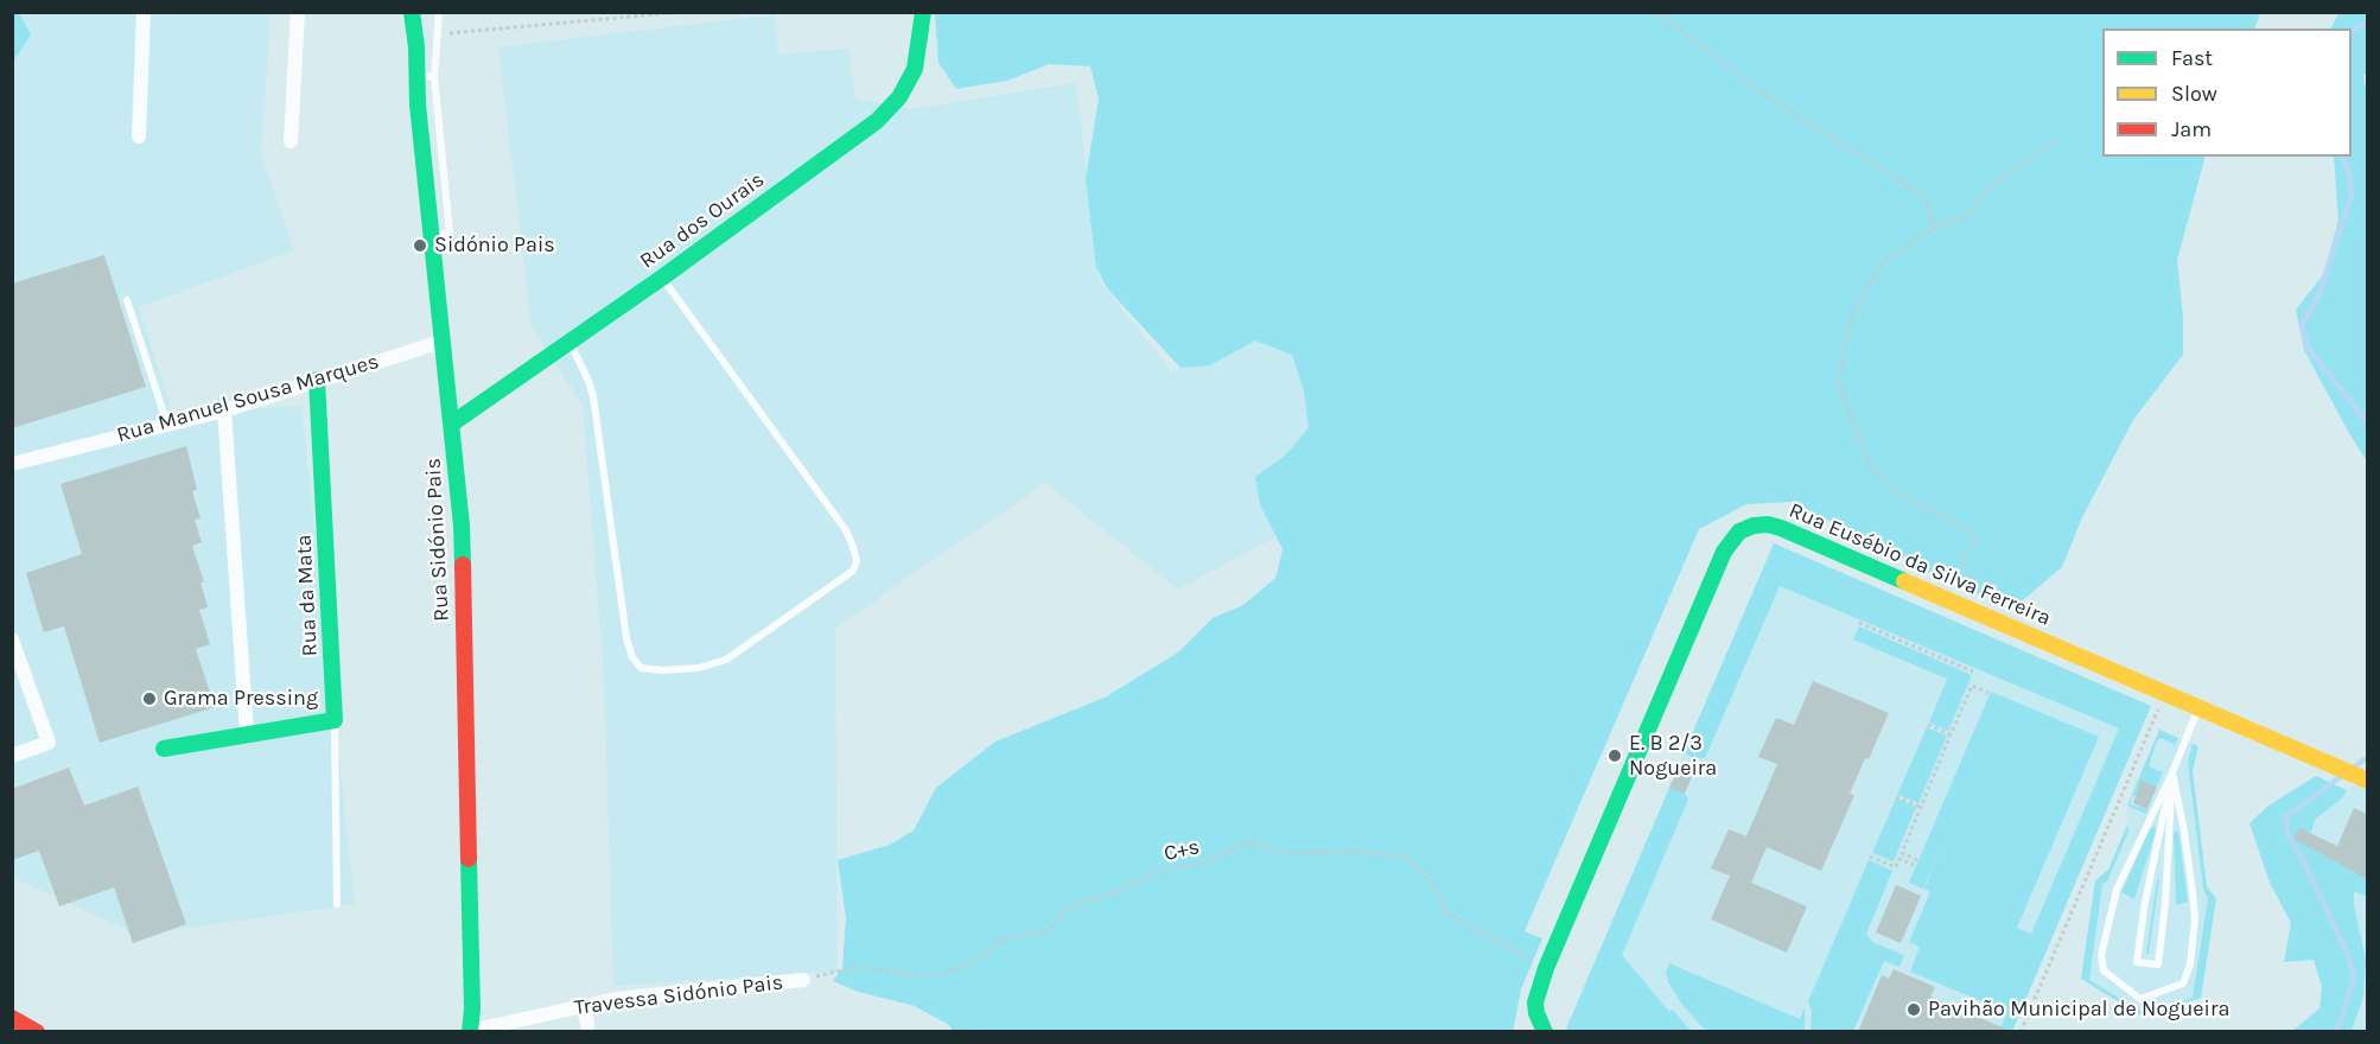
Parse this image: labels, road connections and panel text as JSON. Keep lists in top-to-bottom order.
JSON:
{
  "streets": {
    "street": [
      "Rua dos Ourais",
      "Rua Manuel Sousa Marques",
      "Rua Sidónio Pais",
      "Rua Eusébio da Silva Ferreira",
      "Rua da Mata",
      "Travessa Sidónio Pais"
    ],
    "path": ["C+s"]
  },
  "crossings": [
    ["Rua dos Ourais", "Rua Sidónio Pais"],
    ["Rua Manuel Sousa Marques", "Rua Sidónio Pais"],
    ["Rua Manuel Sousa Marques", "Rua da Mata"],
    ["Rua Sidónio Pais", "Travessa Sidónio Pais"],
    ["Rua Eusébio da Silva Ferreira", "C+s"],
    ["C+s", "Travessa Sidónio Pais"]
  ],
  "places": [
    "Sidónio Pais",
    "Grama Pressing",
    "E. B 2/3 Nogueira",
    "Pavihão Municipal de Nogueira"
  ],
  "legend": ["Fast", "Slow", "Jam"]
}
